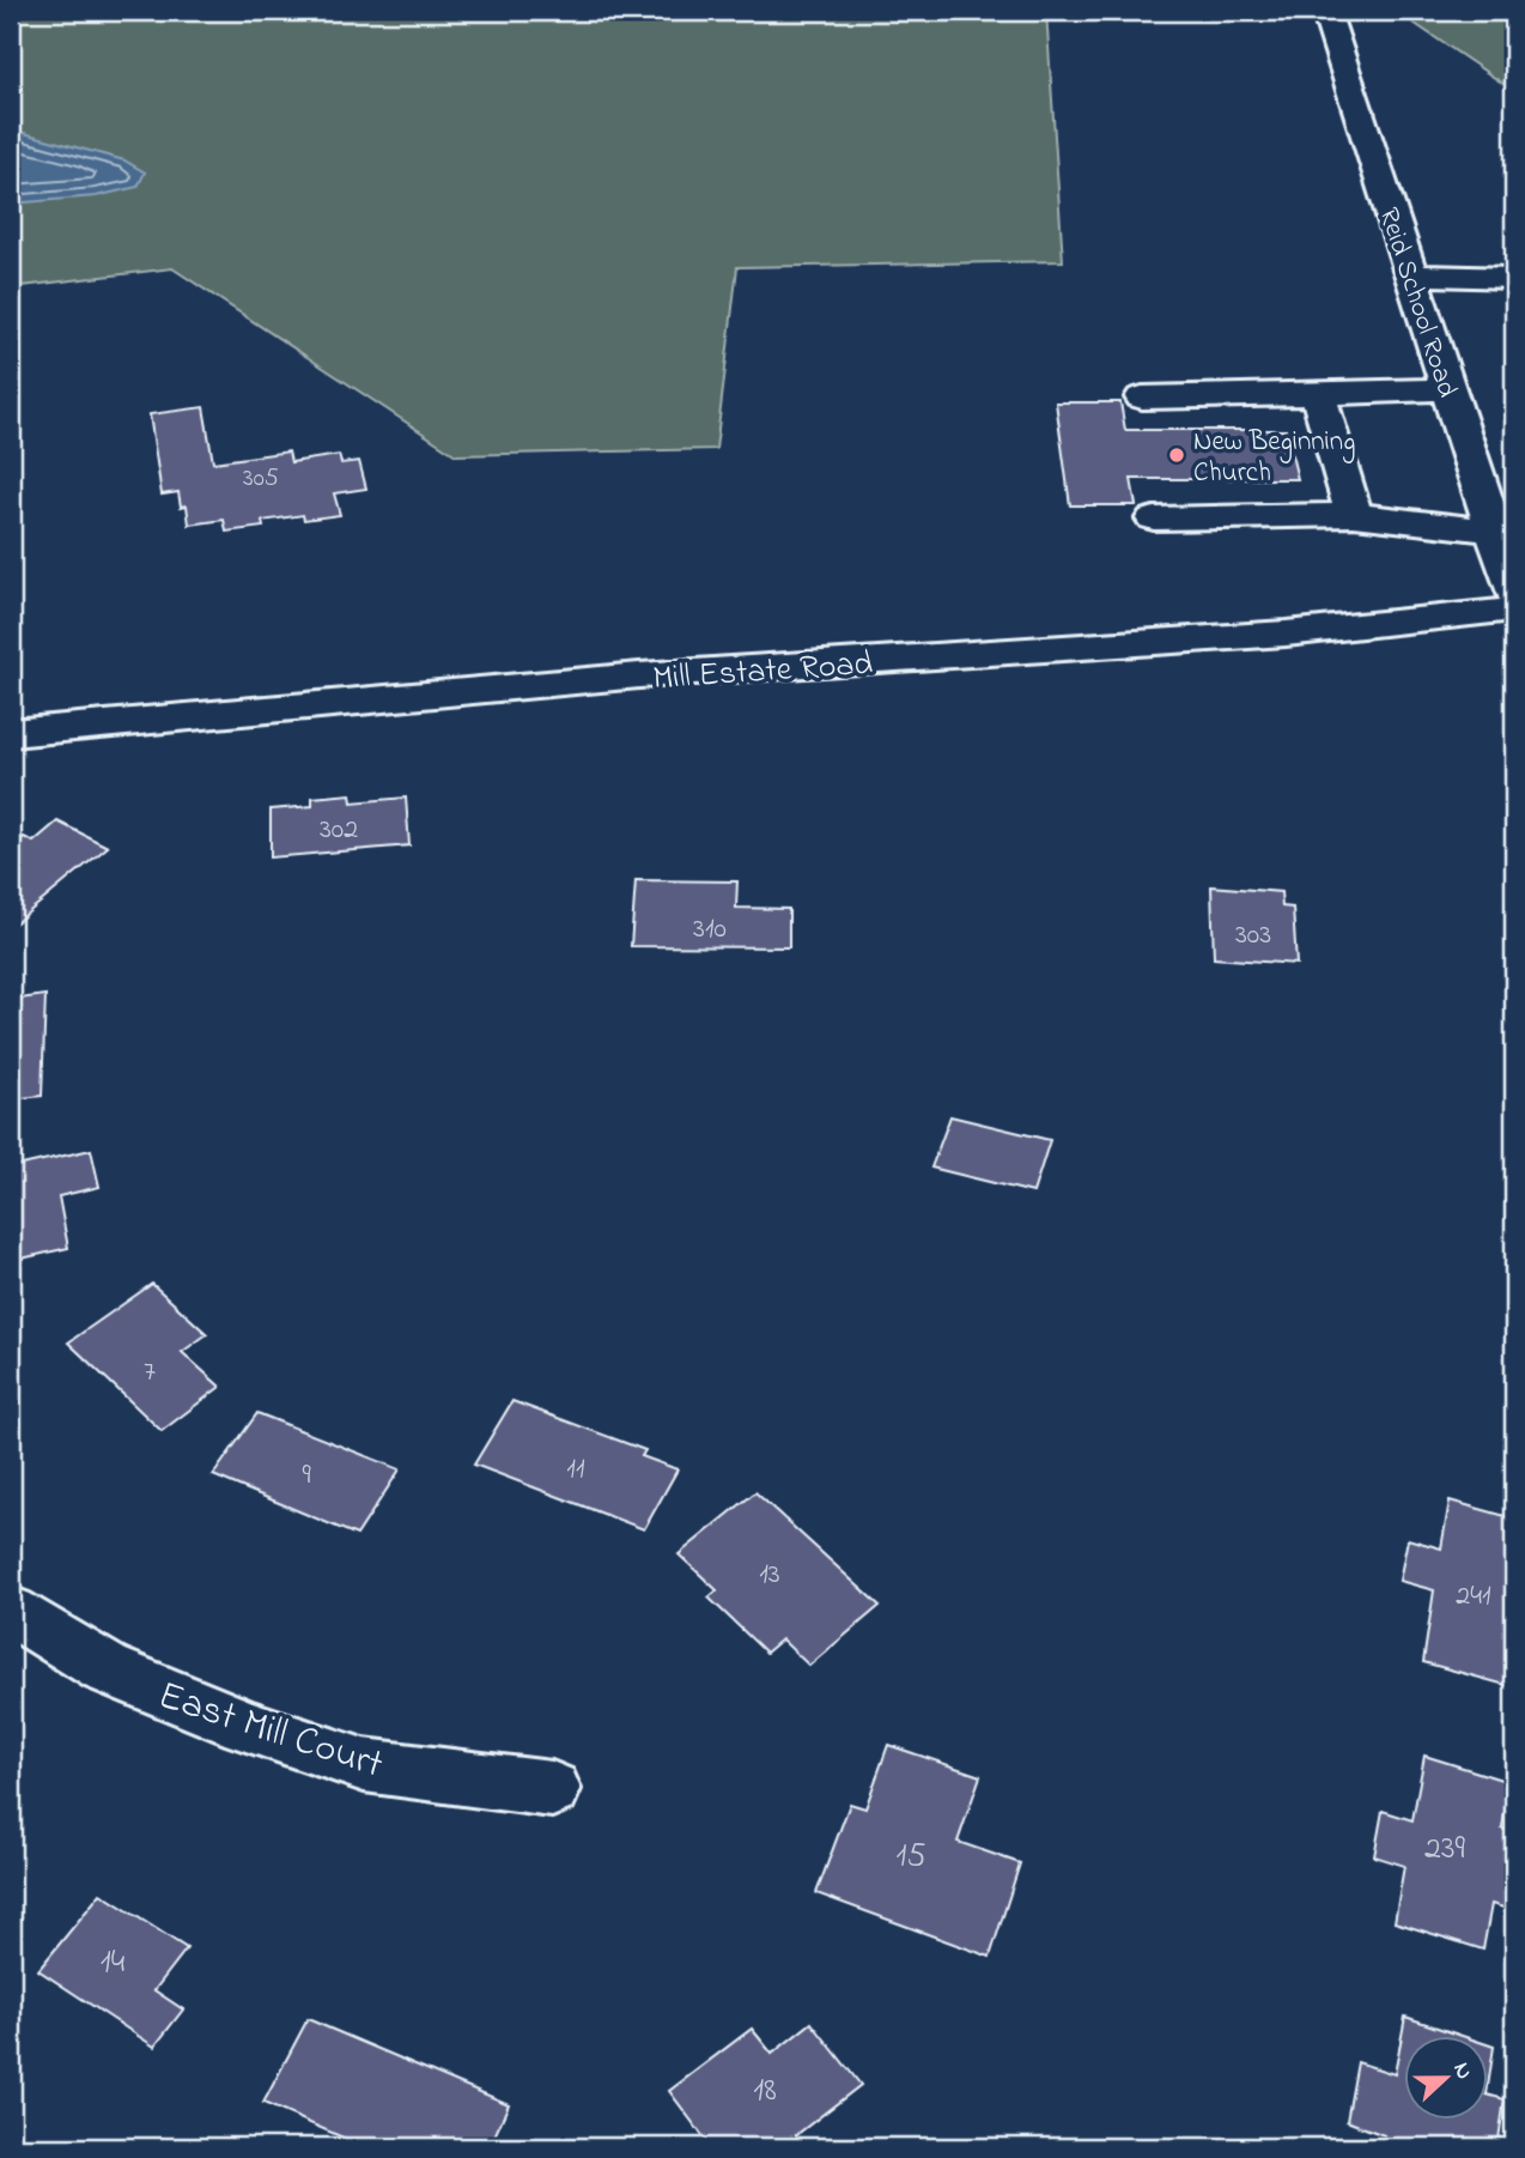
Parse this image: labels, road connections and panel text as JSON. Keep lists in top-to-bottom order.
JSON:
{
  "streets": {
    "street": ["Reid School Road", "Mill Estate Road", "East Mill Court"]
  },
  "places": ["New Beginning Church"],
  "house_numbers": [
    "305",
    "302",
    "310",
    "303",
    "7",
    "11",
    "9",
    "13",
    "241",
    "239",
    "15",
    "14",
    "18"
  ],
  "north": "right"
}
